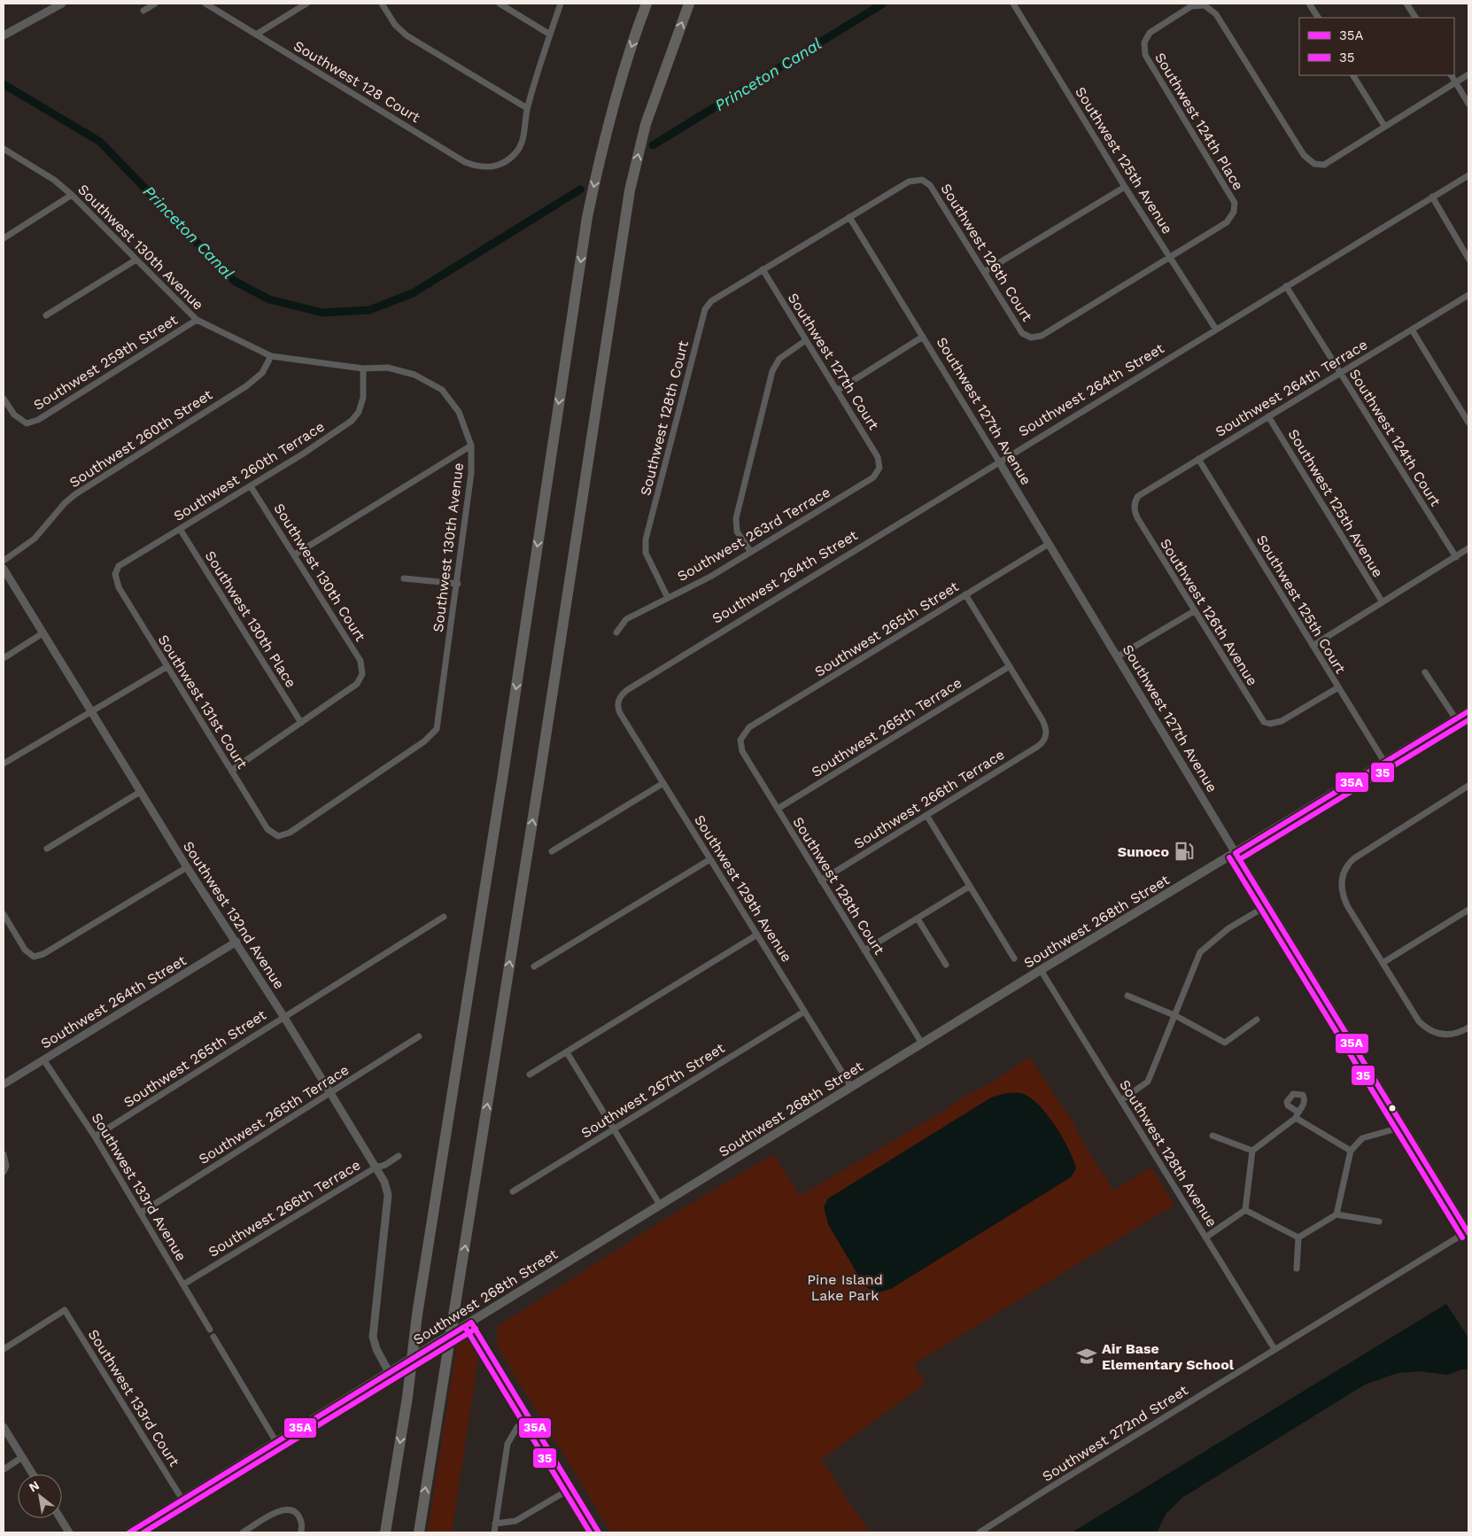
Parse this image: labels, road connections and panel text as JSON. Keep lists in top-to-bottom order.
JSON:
{
  "streets": {
    "main road": ["Southwest 127th Avenue", "Southwest 268th Street"],
    "street": [
      "Southwest 128 Court",
      "Southwest 124th Place",
      "Southwest 125th Avenue",
      "Southwest 130th Avenue",
      "Southwest 126th Court",
      "Southwest 127th Court",
      "Southwest 259th Street",
      "Southwest 264th Terrace",
      "Southwest 264th Street",
      "Southwest 128th Court",
      "Southwest 124th Court",
      "Southwest 260th Street",
      "Southwest 260th Terrace",
      "Southwest 263rd Terrace",
      "Southwest 130th Court",
      "Southwest 125th Court",
      "Southwest 126th Avenue",
      "Southwest 130th Place",
      "Southwest 265th Street",
      "Southwest 131st Court",
      "Southwest 265th Terrace",
      "Southwest 266th Terrace",
      "Southwest 129th Avenue",
      "Southwest 132nd Avenue",
      "Southwest 267th Street",
      "Southwest 128th Avenue",
      "Southwest 133rd Avenue",
      "Southwest 133rd Court",
      "Southwest 272nd Street"
    ]
  },
  "crossings": [
    ["Southwest 124th Place", "Southwest 125th Avenue"],
    ["Southwest 124th Place", "Southwest 126th Court"],
    ["Southwest 125th Avenue", "Southwest 126th Court"],
    ["Southwest 125th Avenue", "Southwest 264th Terrace"],
    ["Southwest 125th Avenue", "Southwest 264th Street"],
    ["Southwest 130th Avenue", "Southwest 259th Street"],
    ["Southwest 130th Avenue", "Southwest 260th Street"],
    ["Southwest 130th Avenue", "Southwest 260th Terrace"],
    ["Southwest 130th Avenue", "Southwest 131st Court"],
    ["Southwest 126th Court", "Southwest 128th Court"],
    ["Southwest 127th Court", "Southwest 128th Court"],
    ["Southwest 127th Court", "Southwest 263rd Terrace"],
    ["Southwest 264th Terrace", "Southwest 124th Court"],
    ["Southwest 264th Terrace", "Southwest 125th Court"],
    ["Southwest 264th Terrace", "Southwest 126th Avenue"],
    ["Southwest 264th Street", "Southwest 127th Avenue"],
    ["Southwest 264th Street", "Southwest 124th Court"],
    ["Southwest 264th Street", "Southwest 129th Avenue"],
    ["Southwest 264th Street", "Southwest 132nd Avenue"],
    ["Southwest 264th Street", "Southwest 133rd Avenue"],
    ["Southwest 127th Avenue", "Southwest 128th Court"],
    ["Southwest 127th Avenue", "Southwest 265th Street"],
    ["Southwest 127th Avenue", "Southwest 268th Street"],
    ["Southwest 127th Avenue", "Southwest 272nd Street"],
    ["Southwest 128th Court", "Southwest 263rd Terrace"],
    ["Southwest 128th Court", "Southwest 265th Street"],
    ["Southwest 128th Court", "Southwest 265th Terrace"],
    ["Southwest 128th Court", "Southwest 266th Terrace"],
    ["Southwest 128th Court", "Southwest 268th Street"],
    ["Southwest 260th Terrace", "Southwest 130th Court"],
    ["Southwest 260th Terrace", "Southwest 130th Place"],
    ["Southwest 260th Terrace", "Southwest 131st Court"],
    ["Southwest 130th Court", "Southwest 130th Place"],
    ["Southwest 125th Court", "Southwest 126th Avenue"],
    ["Southwest 125th Court", "Southwest 268th Street"],
    ["Southwest 265th Street", "Southwest 132nd Avenue"],
    ["Southwest 265th Street", "Southwest 133rd Avenue"],
    ["Southwest 265th Terrace", "Southwest 266th Terrace"],
    ["Southwest 265th Terrace", "Southwest 132nd Avenue"],
    ["Southwest 265th Terrace", "Southwest 133rd Avenue"],
    ["Southwest 266th Terrace", "Southwest 132nd Avenue"],
    ["Southwest 266th Terrace", "Southwest 133rd Avenue"],
    ["Southwest 129th Avenue", "Southwest 268th Street"],
    ["Southwest 129th Avenue", "Southwest 267th Street"],
    ["Southwest 132nd Avenue", "Southwest 268th Street"],
    ["Southwest 268th Street", "Southwest 128th Avenue"],
    ["Southwest 268th Street", "Southwest 133rd Court"],
    ["Southwest 128th Avenue", "Southwest 272nd Street"]
  ],
  "water": ["Princeton Canal"],
  "parks": ["Pine Island Lake Park"],
  "places": {
    "fuel station": ["Sunoco"],
    "school or university": ["Air Base Elementary School"]
  },
  "lines": ["transit line 35A", "transit line 35"],
  "legend": ["35A", "35"],
  "north": "top left"
}
